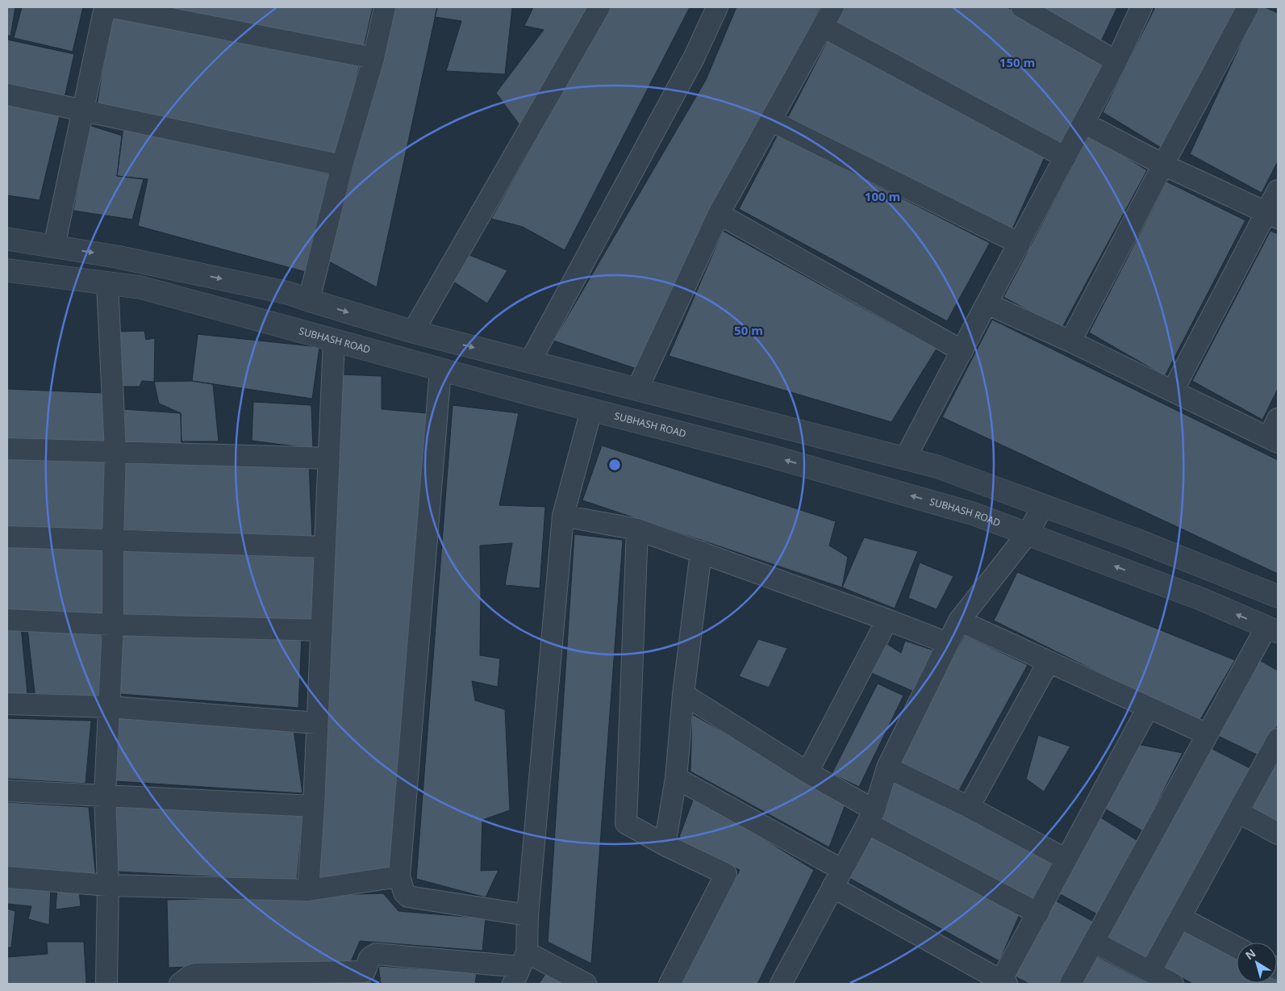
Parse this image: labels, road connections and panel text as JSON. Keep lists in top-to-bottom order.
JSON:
{
  "streets": {
    "street": ["SUBHASH ROAD"]
  },
  "north": "top left",
  "rings": ["150 m", "100 m", "50 m"]
}
